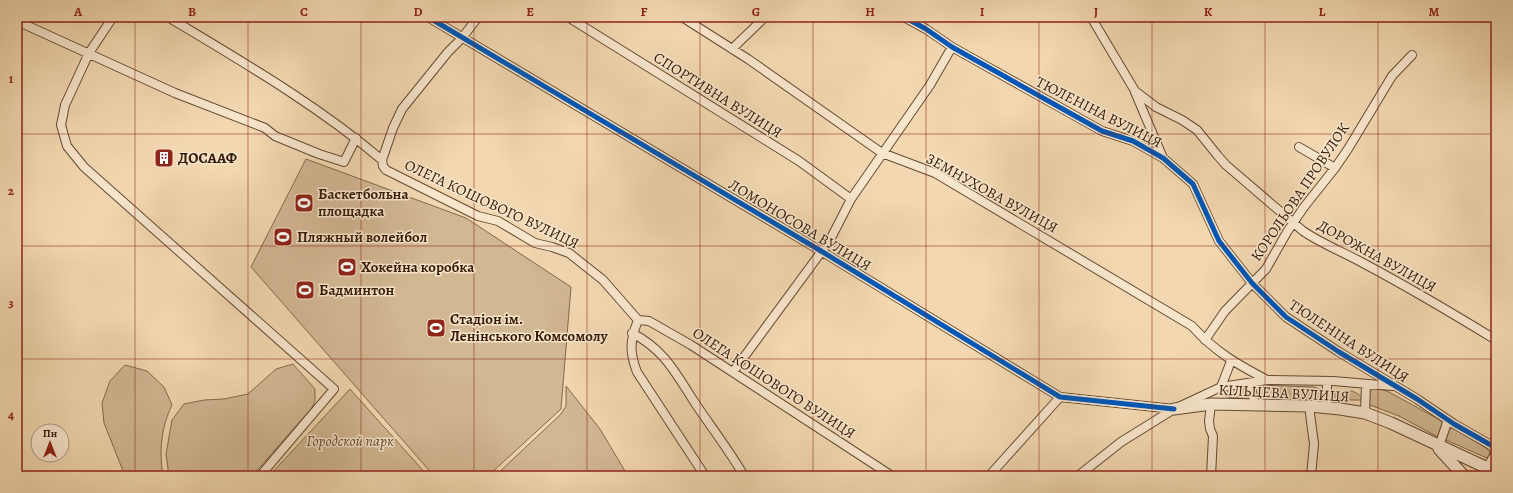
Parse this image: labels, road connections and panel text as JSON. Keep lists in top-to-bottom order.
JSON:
{
  "streets": {
    "street": [
      "СПОРТИВНА ВУЛИЦЯ",
      "ТЮЛЕНІНА ВУЛИЦЯ",
      "КОРОЛЬОВА ПРОВУЛОК",
      "ЗЕМНУХОВА ВУЛИЦЯ",
      "ОЛЕГА КОШОВОГО ВУЛИЦЯ",
      "ЛОМОНОСОВА ВУЛИЦЯ",
      "ДОРОЖНА ВУЛИЦЯ",
      "КІЛЬЦЕВА ВУЛИЦЯ"
    ]
  },
  "crossings": [
    ["ТЮЛЕНІНА ВУЛИЦЯ", "КОРОЛЬОВА ПРОВУЛОК"],
    ["КОРОЛЬОВА ПРОВУЛОК", "ЗЕМНУХОВА ВУЛИЦЯ"],
    ["КОРОЛЬОВА ПРОВУЛОК", "ДОРОЖНА ВУЛИЦЯ"],
    ["ЛОМОНОСОВА ВУЛИЦЯ", "КІЛЬЦЕВА ВУЛИЦЯ"]
  ],
  "parks": ["Городской парк"],
  "places": {
    "building": ["ДОСААФ"],
    "sports": [
      "Баскетбольна площадка",
      "Пляжный волейбол",
      "Хокейна коробка",
      "Бадминтон",
      "Стадіон ім. Ленінського Комсомолу"
    ]
  },
  "north": "top",
  "grid": {
    "columns": [
      "A",
      "B",
      "C",
      "D",
      "E",
      "F",
      "G",
      "H",
      "I",
      "J",
      "K",
      "L",
      "M"
    ],
    "rows": [
      "1",
      "2",
      "3",
      "4"
    ]
  }
}
